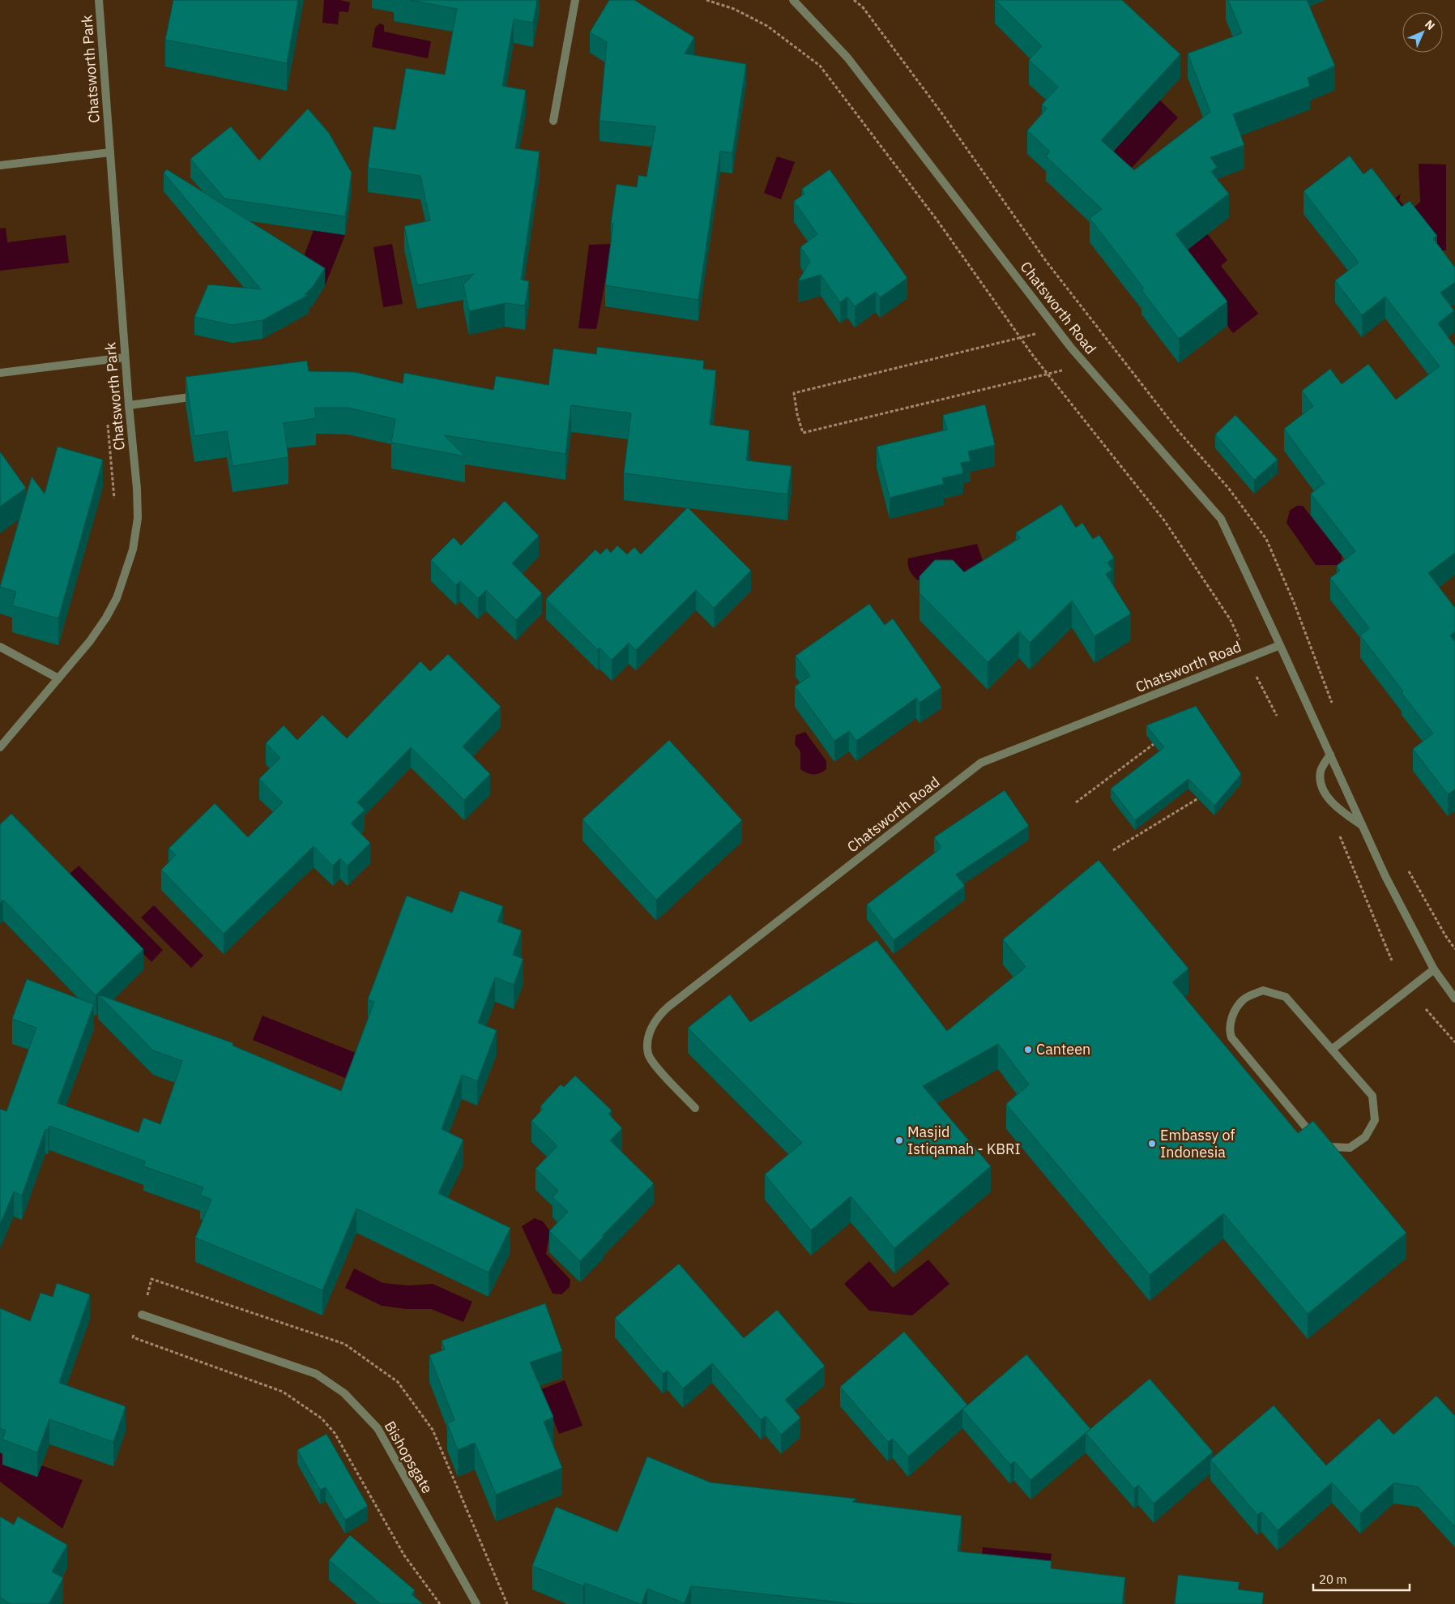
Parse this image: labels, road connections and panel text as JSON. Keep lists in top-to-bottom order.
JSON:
{
  "streets": {
    "street": ["Chatsworth Park", "Chatsworth Road", "Bishopsgate"]
  },
  "places": ["Canteen", "Masjid Istiqamah - KBRI", "Embassy of Indonesia"],
  "scale_bar": "20 m",
  "north": "top right"
}
